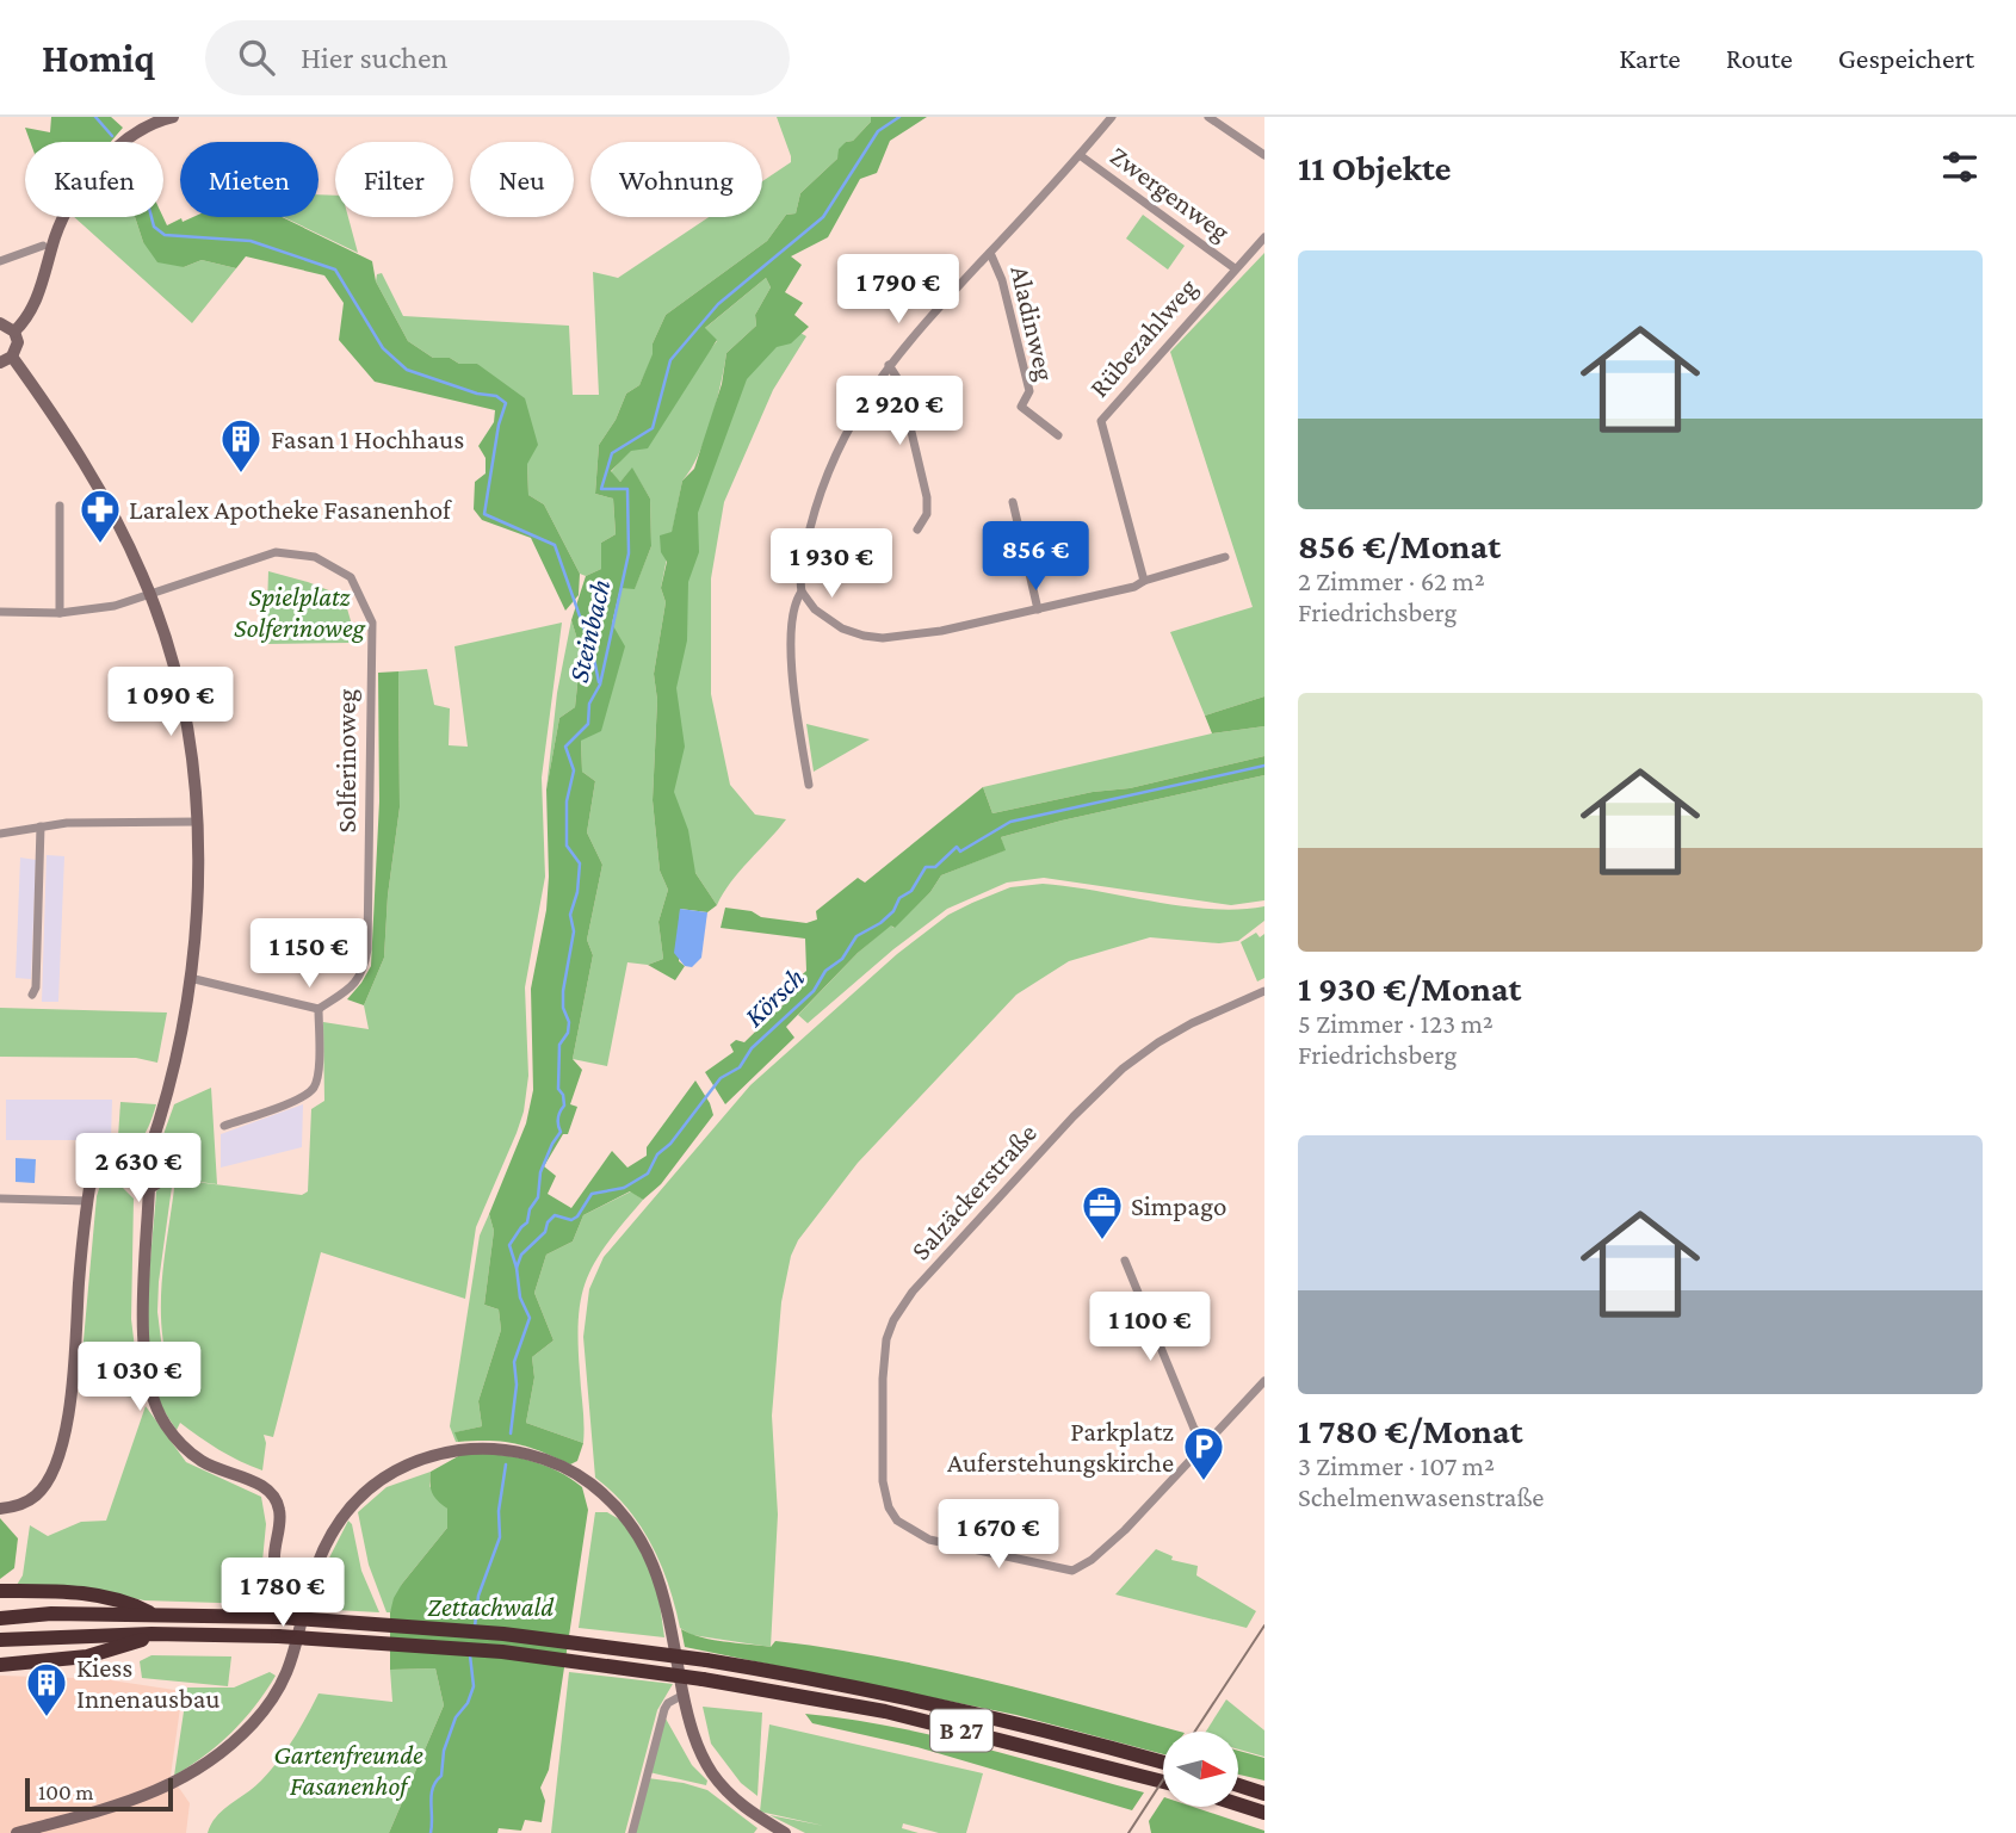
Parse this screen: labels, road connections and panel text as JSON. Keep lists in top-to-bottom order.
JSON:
{
  "streets": {
    "highway": ["B 27"],
    "street": [
      "Zwergenweg",
      "Aladinweg",
      "Rübezahlweg",
      "Solferinoweg",
      "Salzäckerstraße"
    ]
  },
  "crossings": [
    ["Zwergenweg", "Rübezahlweg"]
  ],
  "water": ["Steinbach", "Körsch"],
  "parks": ["Spielplatz Solferinoweg", "Zettachwald", "Gartenfreunde Fasanenhof"],
  "places": {
    "building": ["Fasan 1 Hochhaus", "Kiess Innenausbau"],
    "pharmacy": ["Laralex Apotheke Fasanenhof"],
    "office": ["Simpago"],
    "parking": ["Parkplatz Auferstehungskirche"]
  },
  "scale_bar": "100 m",
  "north": "right",
  "page": {
    "header": "Homiq",
    "search": "Hier suchen",
    "nav": ["Karte", "Route", "Gespeichert"],
    "heading": "11 Objekte",
    "chip": [
      "Kaufen",
      "Mieten",
      "Filter",
      "Neu",
      "Wohnung"
    ],
    "list": [
      {
        "name": "856 €/Monat",
        "note": "2 Zimmer · 62 m² · Friedrichsberg"
      },
      {
        "name": "1 930 €/Monat",
        "note": "5 Zimmer · 123 m² · Friedrichsberg"
      },
      {
        "name": "1 780 €/Monat",
        "note": "3 Zimmer · 107 m² · Schelmenwasenstraße"
      }
    ],
    "price": [
      "1 790 €",
      "2 920 €",
      "856 €",
      "1 930 €",
      "1 090 €",
      "1 150 €",
      "2 630 €",
      "1 100 €",
      "1 030 €",
      "1 670 €",
      "1 780 €"
    ],
    "scale": "100 m"
  }
}
